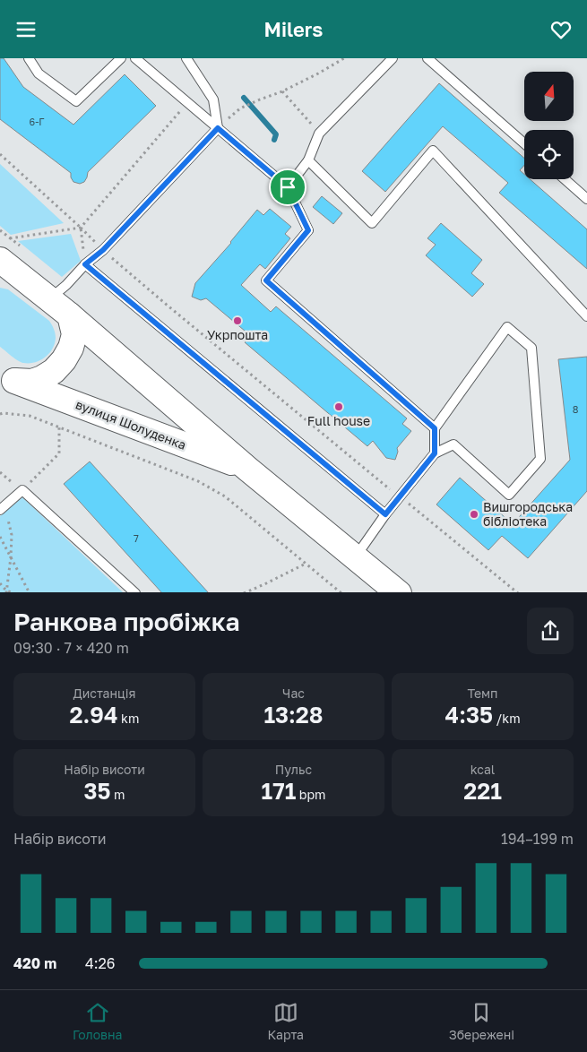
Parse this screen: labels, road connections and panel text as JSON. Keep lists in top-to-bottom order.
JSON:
{
  "streets": {
    "main road": ["вулиця Шолуденка"]
  },
  "places": ["Укрпошта", "Full house", "Вишгородська бібліотека"],
  "house_numbers": ["6-Г", "8", "7"],
  "north": "top",
  "page": {
    "header": "Milers",
    "heading": ["Ранкова пробіжка", "09:30 · 7 × 420 m"],
    "stats": [
      ["Дистанція", "2.94 km"],
      ["Час", "13:28"],
      ["Темп", "4:35 /km"],
      ["Набір висоти", "35 m"],
      ["Пульс", "171 bpm"],
      ["kcal", "221"]
    ],
    "chart": ["Набір висоти", "194–199 m"],
    "list": [
      {
        "name": "420 m",
        "note": "4:26"
      }
    ],
    "tabs": ["Головна", "Карта", "Збережені"]
  }
}
